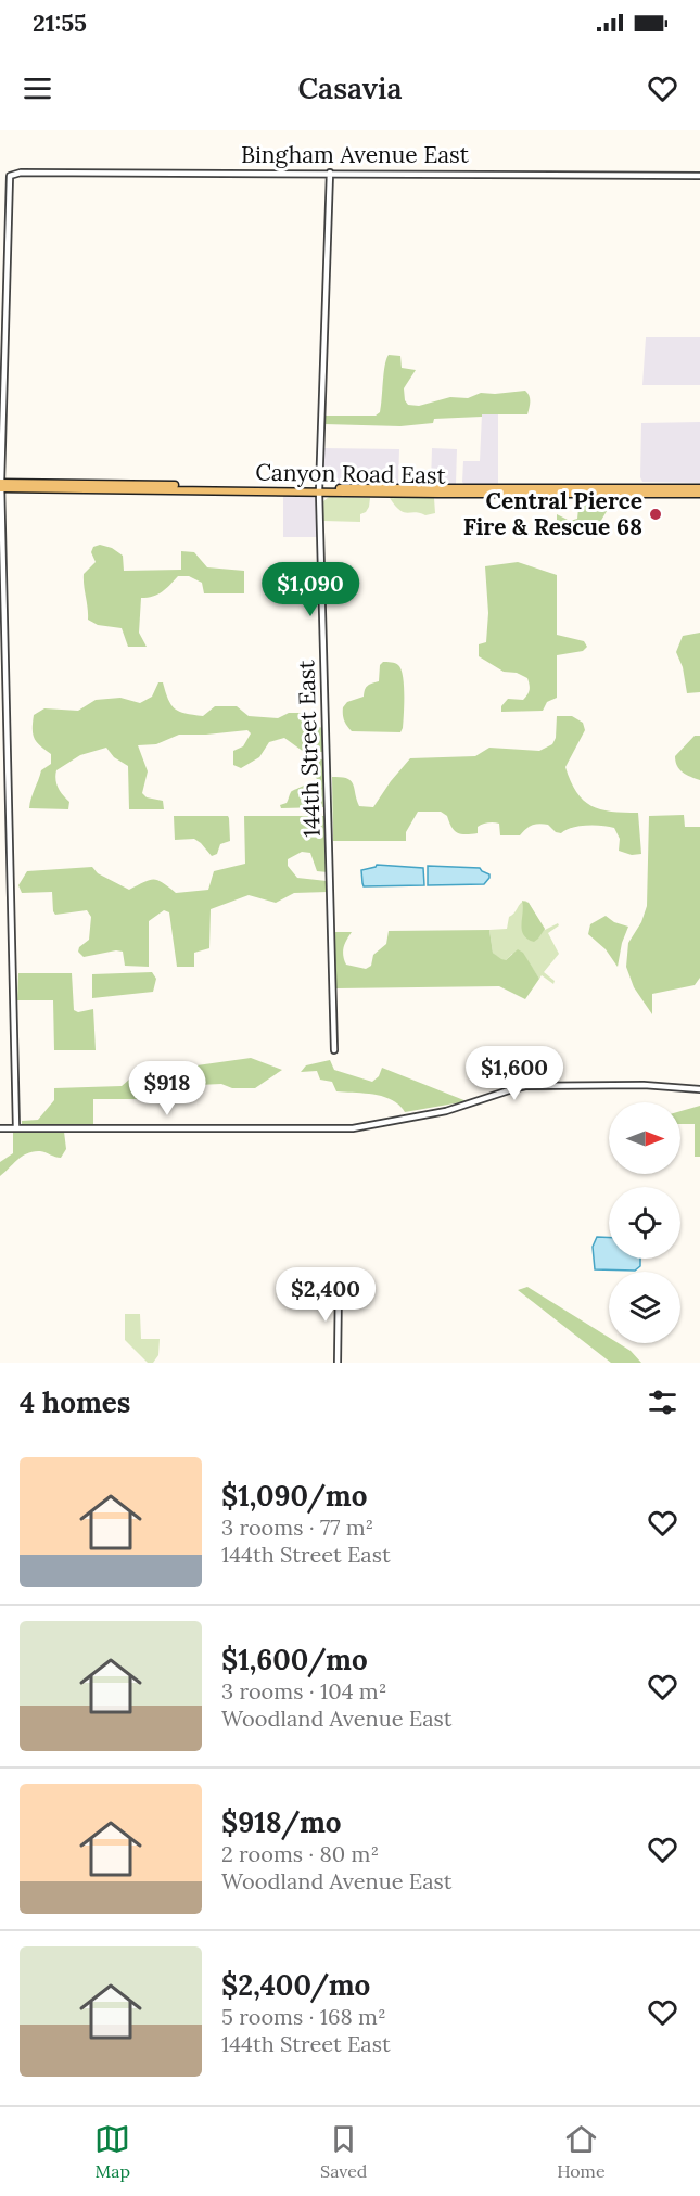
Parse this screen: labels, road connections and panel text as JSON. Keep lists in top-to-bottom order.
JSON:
{
  "streets": {
    "main road": ["Canyon Road East"],
    "street": ["Bingham Avenue East", "144th Street East"]
  },
  "crossings": [
    ["Bingham Avenue East", "Canyon Road East"],
    ["Bingham Avenue East", "144th Street East"],
    ["Canyon Road East", "144th Street East"]
  ],
  "places": ["Central Pierce Fire & Rescue 68"],
  "north": "right",
  "page": {
    "status": "21:55",
    "header": "Casavia",
    "price": [
      "$1,090",
      "$1,600",
      "$918",
      "$2,400"
    ],
    "heading": "4 homes",
    "list": [
      {
        "name": "$1,090/mo",
        "note": "3 rooms · 77 m² · 144th Street East"
      },
      {
        "name": "$1,600/mo",
        "note": "3 rooms · 104 m² · Woodland Avenue East"
      },
      {
        "name": "$918/mo",
        "note": "2 rooms · 80 m² · Woodland Avenue East"
      },
      {
        "name": "$2,400/mo",
        "note": "5 rooms · 168 m² · 144th Street East"
      }
    ],
    "tabs": ["Map", "Saved", "Home"]
  }
}
